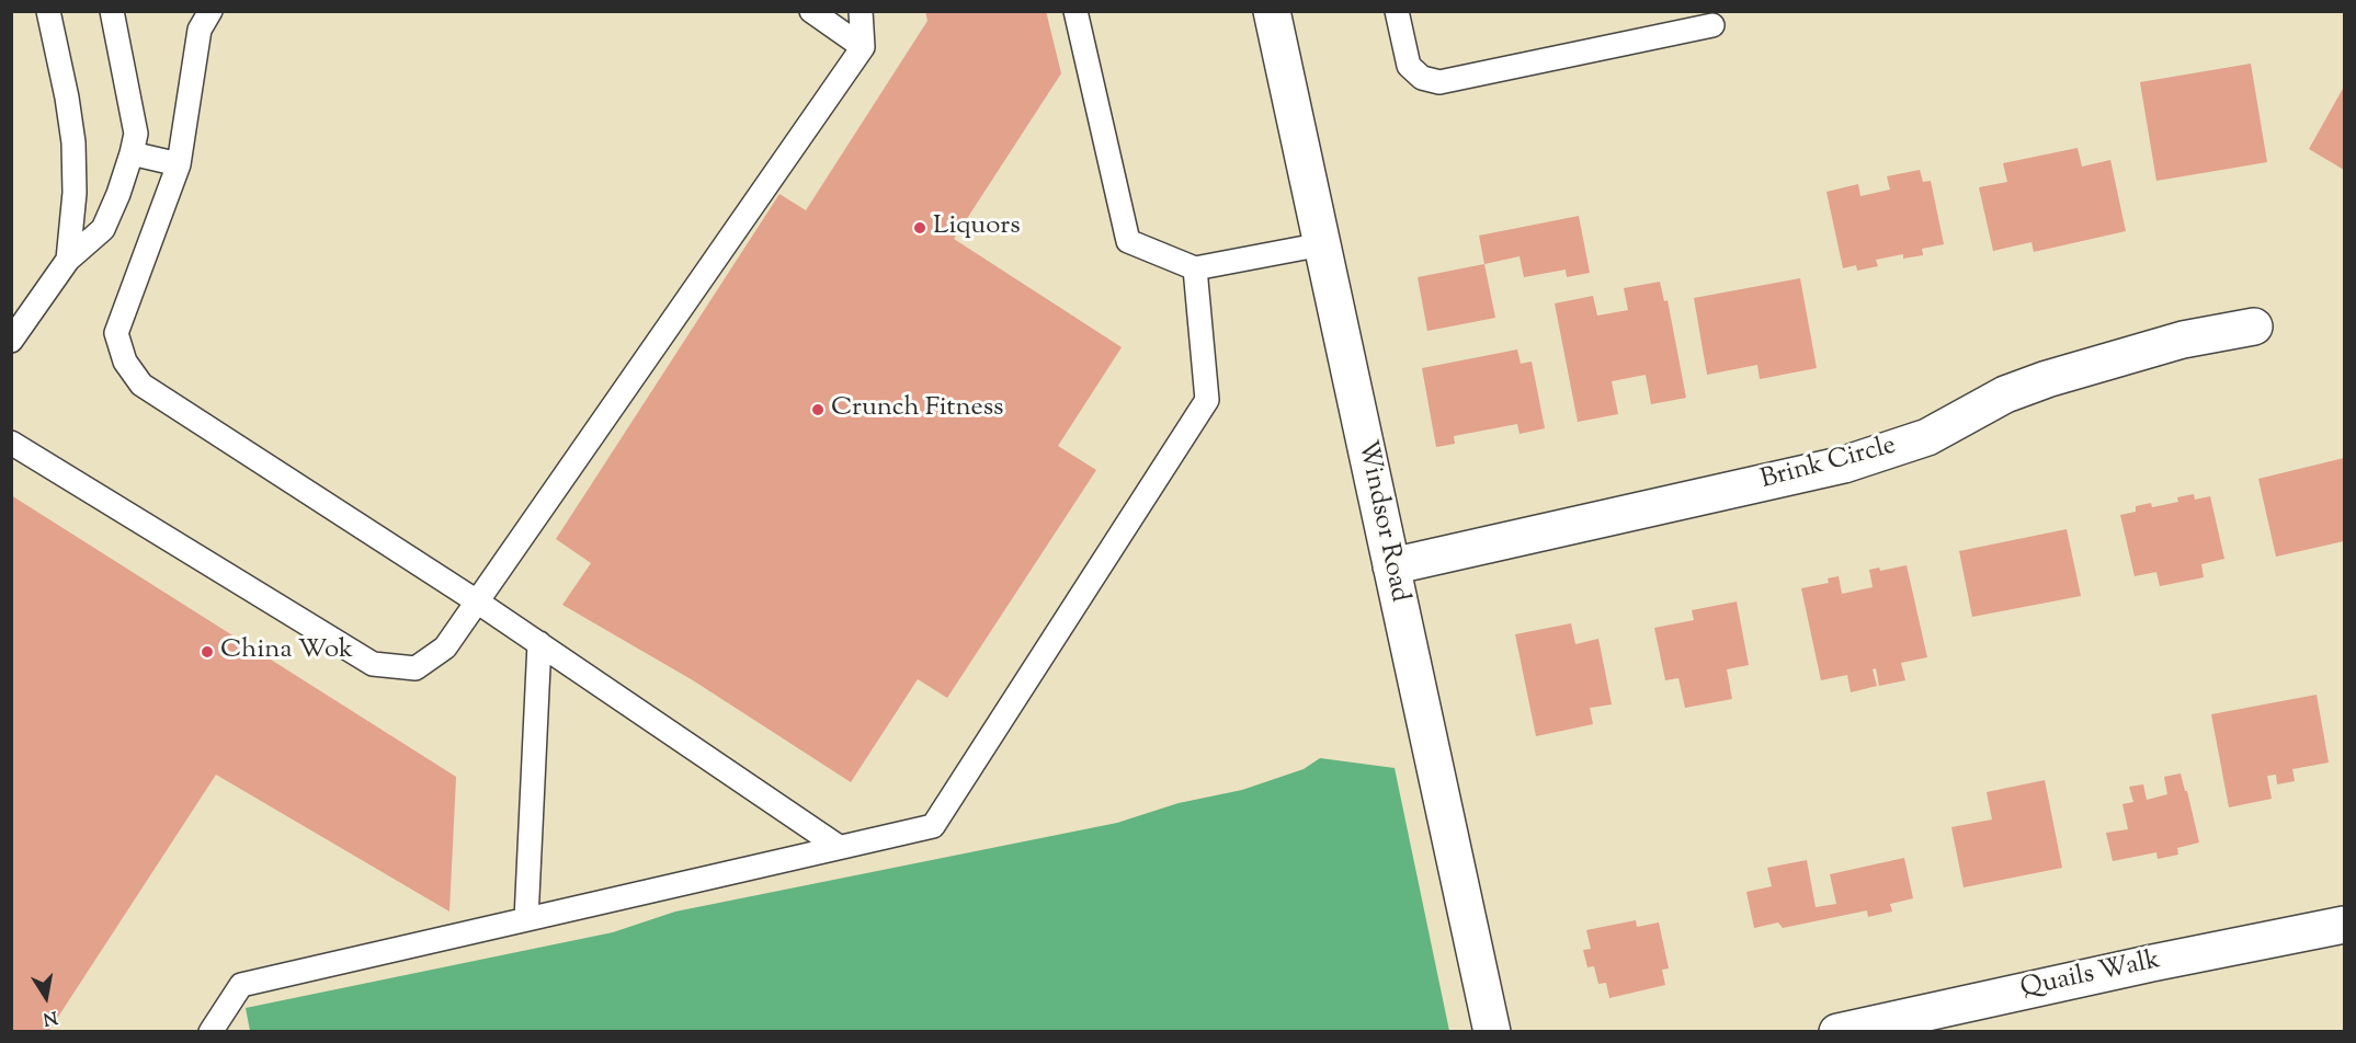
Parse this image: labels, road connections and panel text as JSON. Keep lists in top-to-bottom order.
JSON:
{
  "streets": {
    "street": ["Brink Circle", "Windsor Road", "Quails Walk"]
  },
  "crossings": [
    ["Brink Circle", "Windsor Road"]
  ],
  "places": ["Liquors", "Crunch Fitness", "China Wok"],
  "north": "bottom"
}
